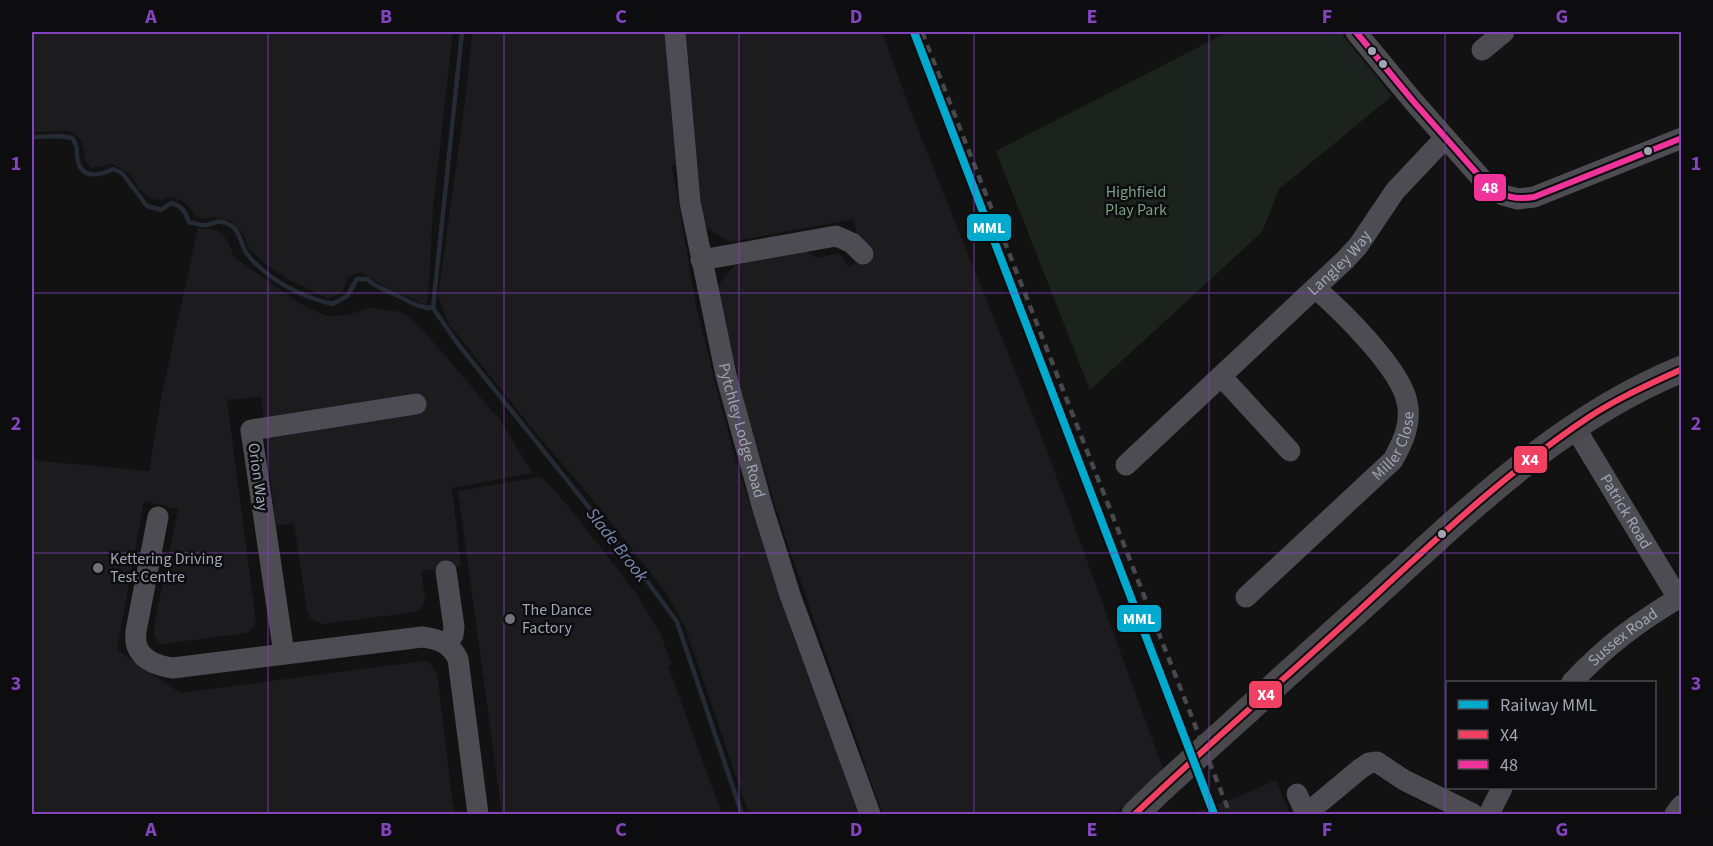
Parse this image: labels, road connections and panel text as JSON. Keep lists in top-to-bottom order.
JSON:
{
  "streets": {
    "street": [
      "Langley Way",
      "Pytchley Lodge Road",
      "Miller Close",
      "Orion Way",
      "Patrick Road",
      "Sussex Road"
    ]
  },
  "crossings": [
    ["Langley Way", "Miller Close"],
    ["Patrick Road", "Sussex Road"]
  ],
  "water": ["Slade Brook"],
  "parks": ["Highfield Play Park"],
  "places": ["Kettering Driving Test Centre", "The Dance Factory"],
  "lines": ["rail line MML", "transit line 48", "transit line X4"],
  "legend": ["Railway MML", "X4", "48"],
  "grid": {
    "columns": [
      "A",
      "B",
      "C",
      "D",
      "E",
      "F",
      "G"
    ],
    "rows": ["1", "2", "3"]
  }
}
